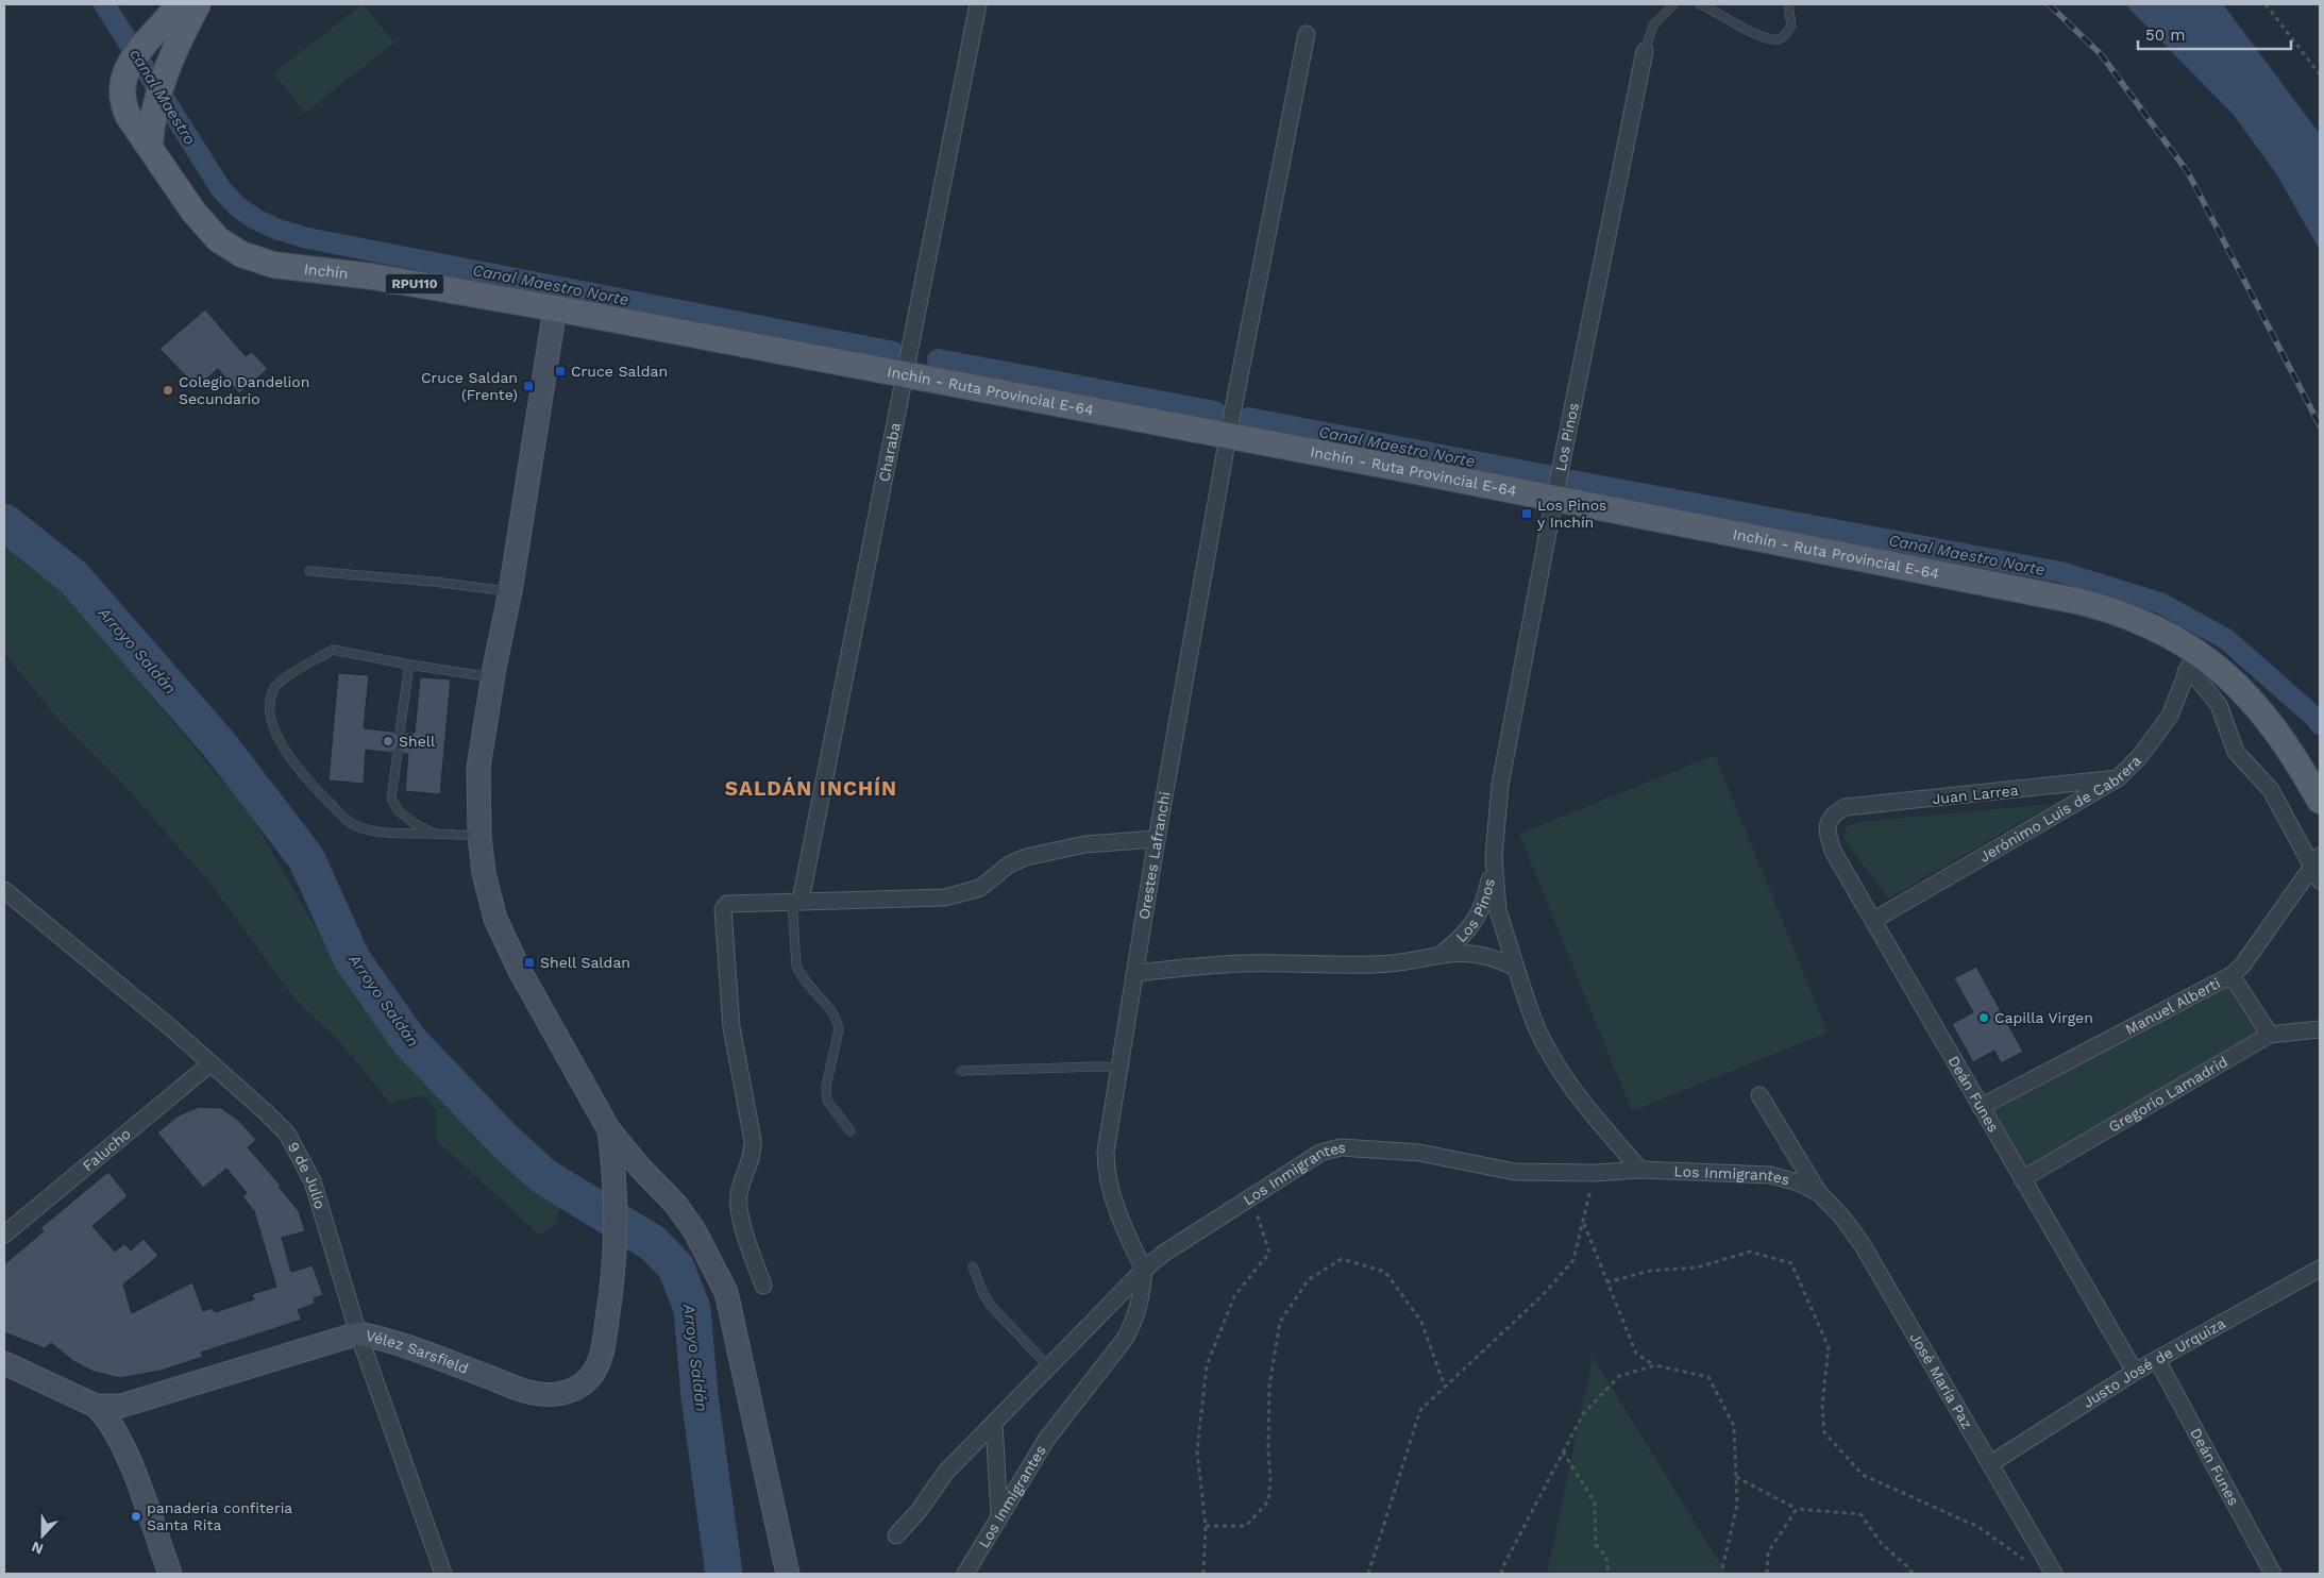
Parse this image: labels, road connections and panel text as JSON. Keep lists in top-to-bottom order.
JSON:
{
  "streets": {
    "main road": [
      "Inchín",
      "RPU110",
      "Inchín - Ruta Provincial E-64",
      "Vélez Sarsfield"
    ],
    "street": [
      "Los Pinos",
      "Charaba",
      "Juan Larrea",
      "Jerónimo Luis de Cabrera",
      "Orestes Lafranchi",
      "Manuel Alberti",
      "Deán Funes",
      "Gregorio Lamadrid",
      "Falucho",
      "Los Inmigrantes",
      "9 de Julio",
      "Justo José de Urquiza",
      "José María Paz"
    ]
  },
  "crossings": [
    ["Inchín", "RPU110"],
    ["Inchín", "Inchín - Ruta Provincial E-64"],
    ["Inchín - Ruta Provincial E-64", "Los Pinos"],
    ["Inchín - Ruta Provincial E-64", "Charaba"],
    ["Inchín - Ruta Provincial E-64", "Jerónimo Luis de Cabrera"],
    ["Inchín - Ruta Provincial E-64", "Orestes Lafranchi"],
    ["Los Pinos", "Los Inmigrantes"],
    ["Juan Larrea", "Jerónimo Luis de Cabrera"],
    ["Juan Larrea", "Deán Funes"],
    ["Jerónimo Luis de Cabrera", "Deán Funes"],
    ["Orestes Lafranchi", "Los Inmigrantes"],
    ["Manuel Alberti", "Deán Funes"],
    ["Deán Funes", "Gregorio Lamadrid"],
    ["Deán Funes", "Justo José de Urquiza"],
    ["Falucho", "9 de Julio"],
    ["Los Inmigrantes", "José María Paz"],
    ["9 de Julio", "Vélez Sarsfield"],
    ["Justo José de Urquiza", "José María Paz"]
  ],
  "districts": ["SALDÁN INCHÍN"],
  "water": ["canal Maestro", "Canal Maestro Norte", "Arroyo Saldán"],
  "places": {
    "transit": [
      "Cruce Saldan",
      "Cruce Saldan (Frente)",
      "Los Pinos y Inchín",
      "Shell Saldan"
    ],
    "other": [
      "Colegio Dandelion Secundario",
      "Shell",
      "Capilla Virgen",
      "panaderia confiteria Santa Rita"
    ]
  },
  "scale_bar": "50 m",
  "north": "bottom"
}
